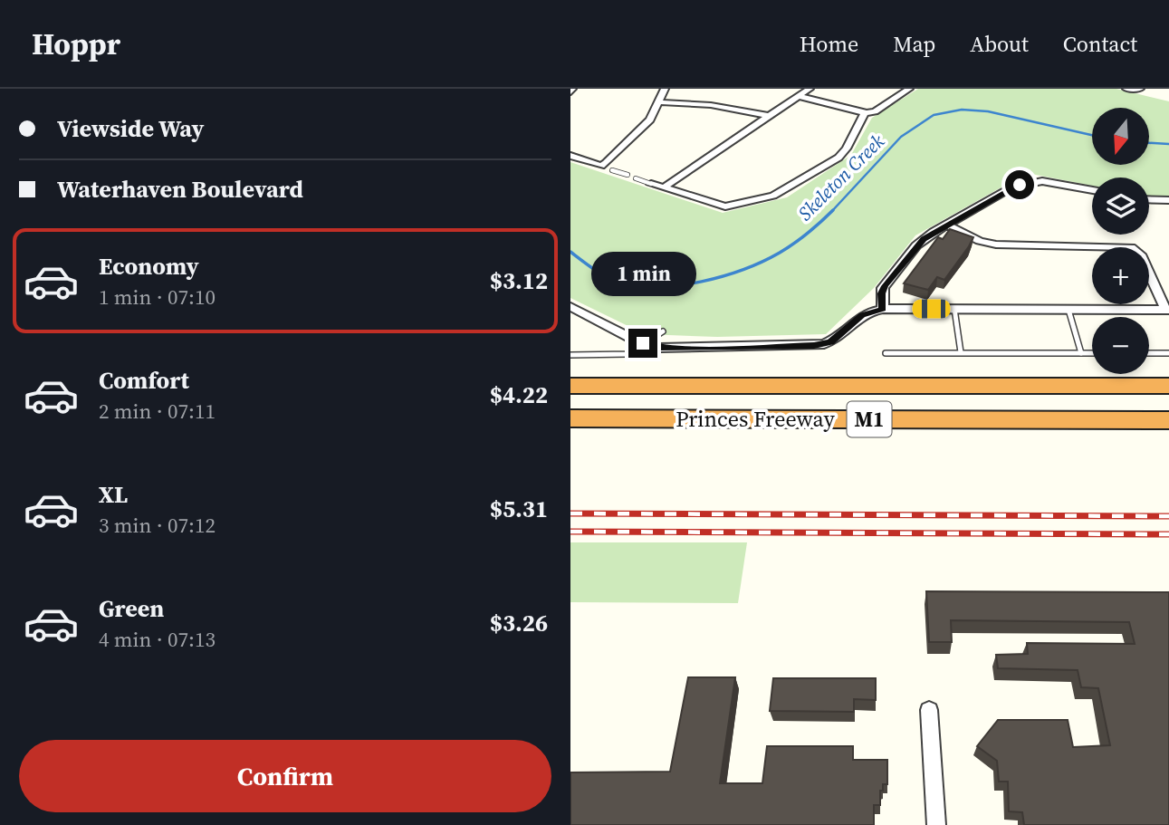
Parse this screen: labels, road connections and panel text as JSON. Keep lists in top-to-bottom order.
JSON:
{
  "streets": {
    "highway": ["Princes Freeway", "M1"]
  },
  "water": ["Skeleton Creek"],
  "north": "bottom",
  "page": {
    "header": "Hoppr",
    "nav": [
      "Home",
      "Map",
      "About",
      "Contact"
    ],
    "banner": ["Viewside Way", "Waterhaven Boulevard"],
    "map_buttons": ["+", "−"],
    "list": [
      {
        "name": "Economy",
        "note": "1 min · 07:10",
        "value": "$3.12"
      },
      {
        "name": "Comfort",
        "note": "2 min · 07:11",
        "value": "$4.22"
      },
      {
        "name": "XL",
        "note": "3 min · 07:12",
        "value": "$5.31"
      },
      {
        "name": "Green",
        "note": "4 min · 07:13",
        "value": "$3.26"
      }
    ],
    "bubble": "1 min",
    "buttons": "Confirm"
  }
}
